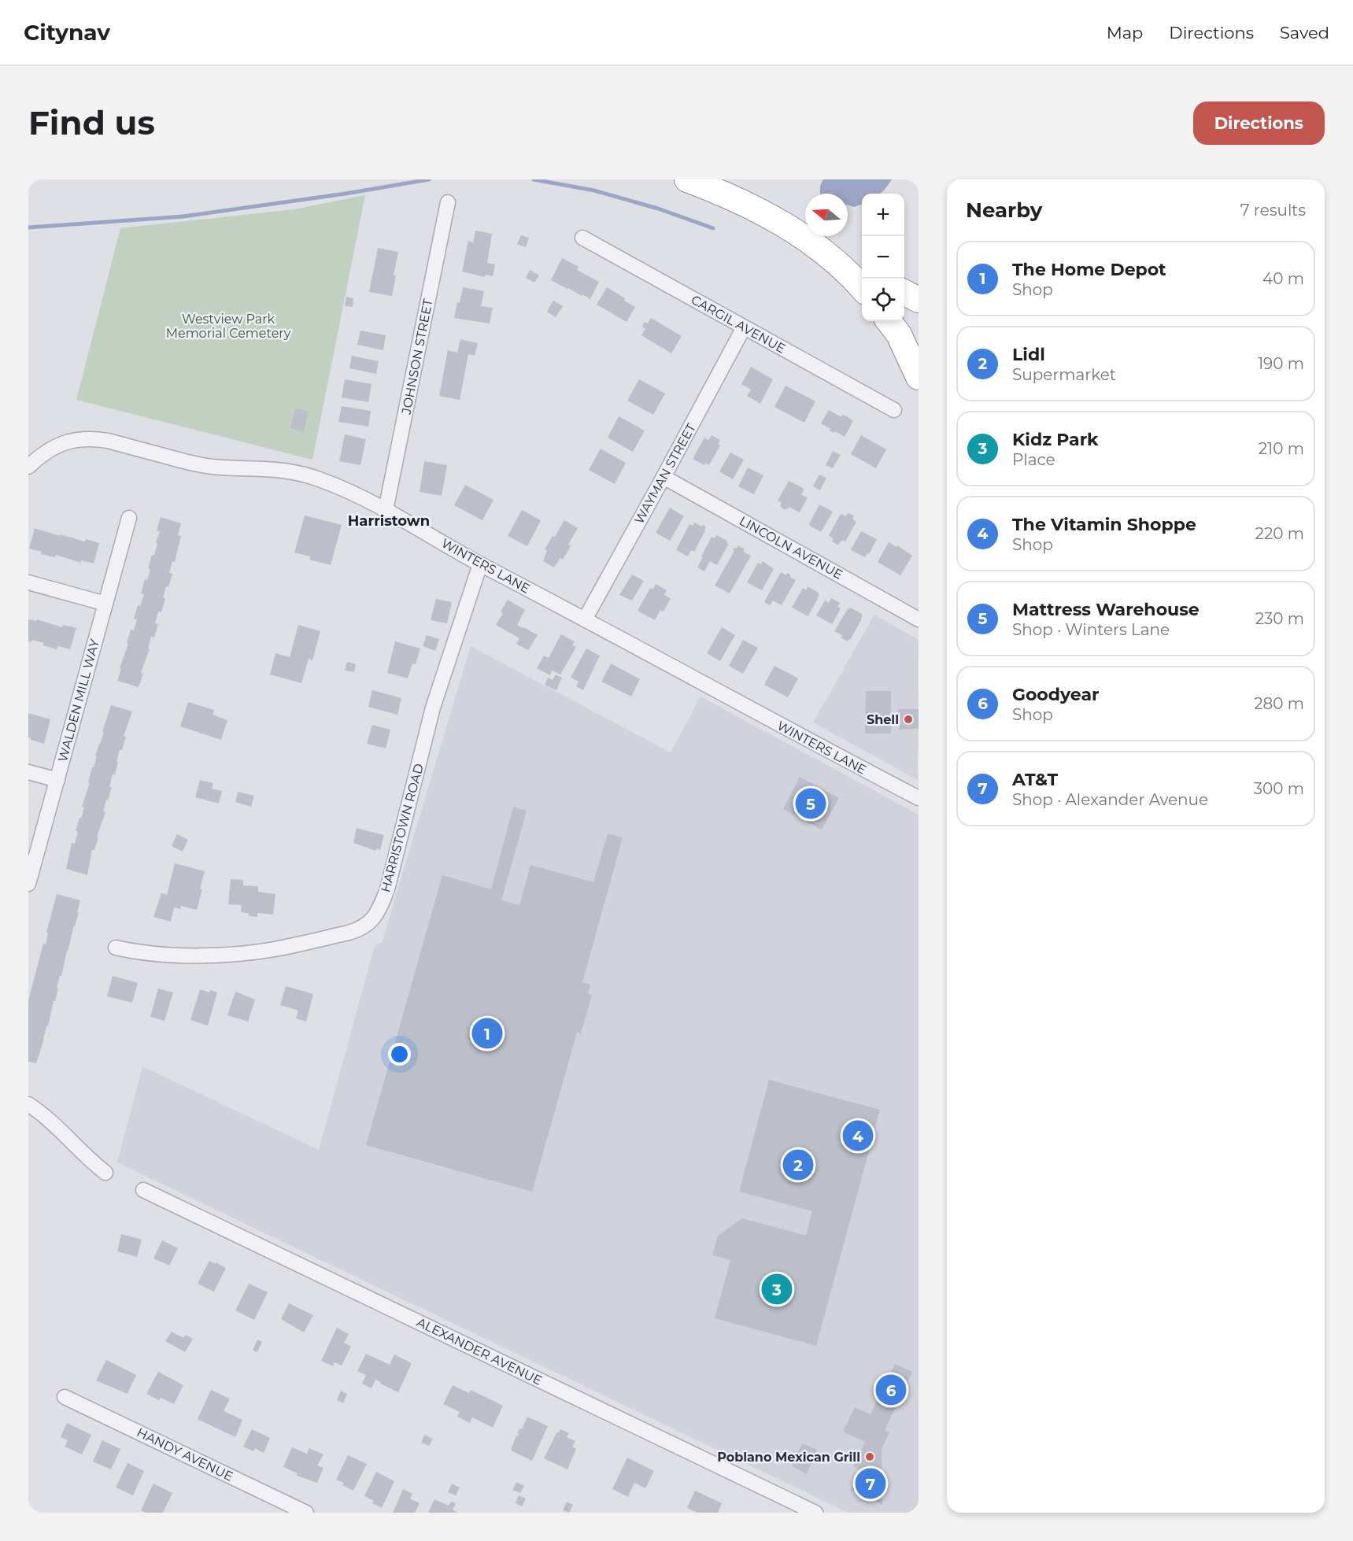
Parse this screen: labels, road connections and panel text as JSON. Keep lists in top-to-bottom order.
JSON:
{
  "streets": {
    "street": [
      "CARGIL AVENUE",
      "JOHNSON STREET",
      "WAYMAN STREET",
      "LINCOLN AVENUE",
      "WINTERS LANE",
      "WALDEN MILL WAY",
      "HARRISTOWN ROAD",
      "ALEXANDER AVENUE",
      "HANDY AVENUE"
    ]
  },
  "crossings": [
    ["CARGIL AVENUE", "WAYMAN STREET"],
    ["JOHNSON STREET", "WINTERS LANE"],
    ["WAYMAN STREET", "LINCOLN AVENUE"],
    ["WAYMAN STREET", "WINTERS LANE"],
    ["WINTERS LANE", "HARRISTOWN ROAD"]
  ],
  "districts": ["Harristown"],
  "parks": ["Westview Park Memorial Cemetery"],
  "places": ["Shell", "Poblano Mexican Grill"],
  "north": "left",
  "page": {
    "header": "Citynav",
    "nav": ["Map", "Directions", "Saved"],
    "buttons": "Directions",
    "title": "Find us",
    "heading": ["Nearby", "7 results"],
    "map_buttons": ["+", "−"],
    "list": [
      {
        "mark": "1",
        "name": "The Home Depot",
        "note": "Shop",
        "value": "40 m"
      },
      {
        "mark": "2",
        "name": "Lidl",
        "note": "Supermarket",
        "value": "190 m"
      },
      {
        "mark": "3",
        "name": "Kidz Park",
        "note": "Place",
        "value": "210 m"
      },
      {
        "mark": "4",
        "name": "The Vitamin Shoppe",
        "note": "Shop",
        "value": "220 m"
      },
      {
        "mark": "5",
        "name": "Mattress Warehouse",
        "note": "Shop · Winters Lane",
        "value": "230 m"
      },
      {
        "mark": "6",
        "name": "Goodyear",
        "note": "Shop",
        "value": "280 m"
      },
      {
        "mark": "7",
        "name": "AT&T",
        "note": "Shop · Alexander Avenue",
        "value": "300 m"
      }
    ],
    "pins": [
      "5",
      "1",
      "4",
      "2",
      "3",
      "6",
      "7"
    ]
  }
}
